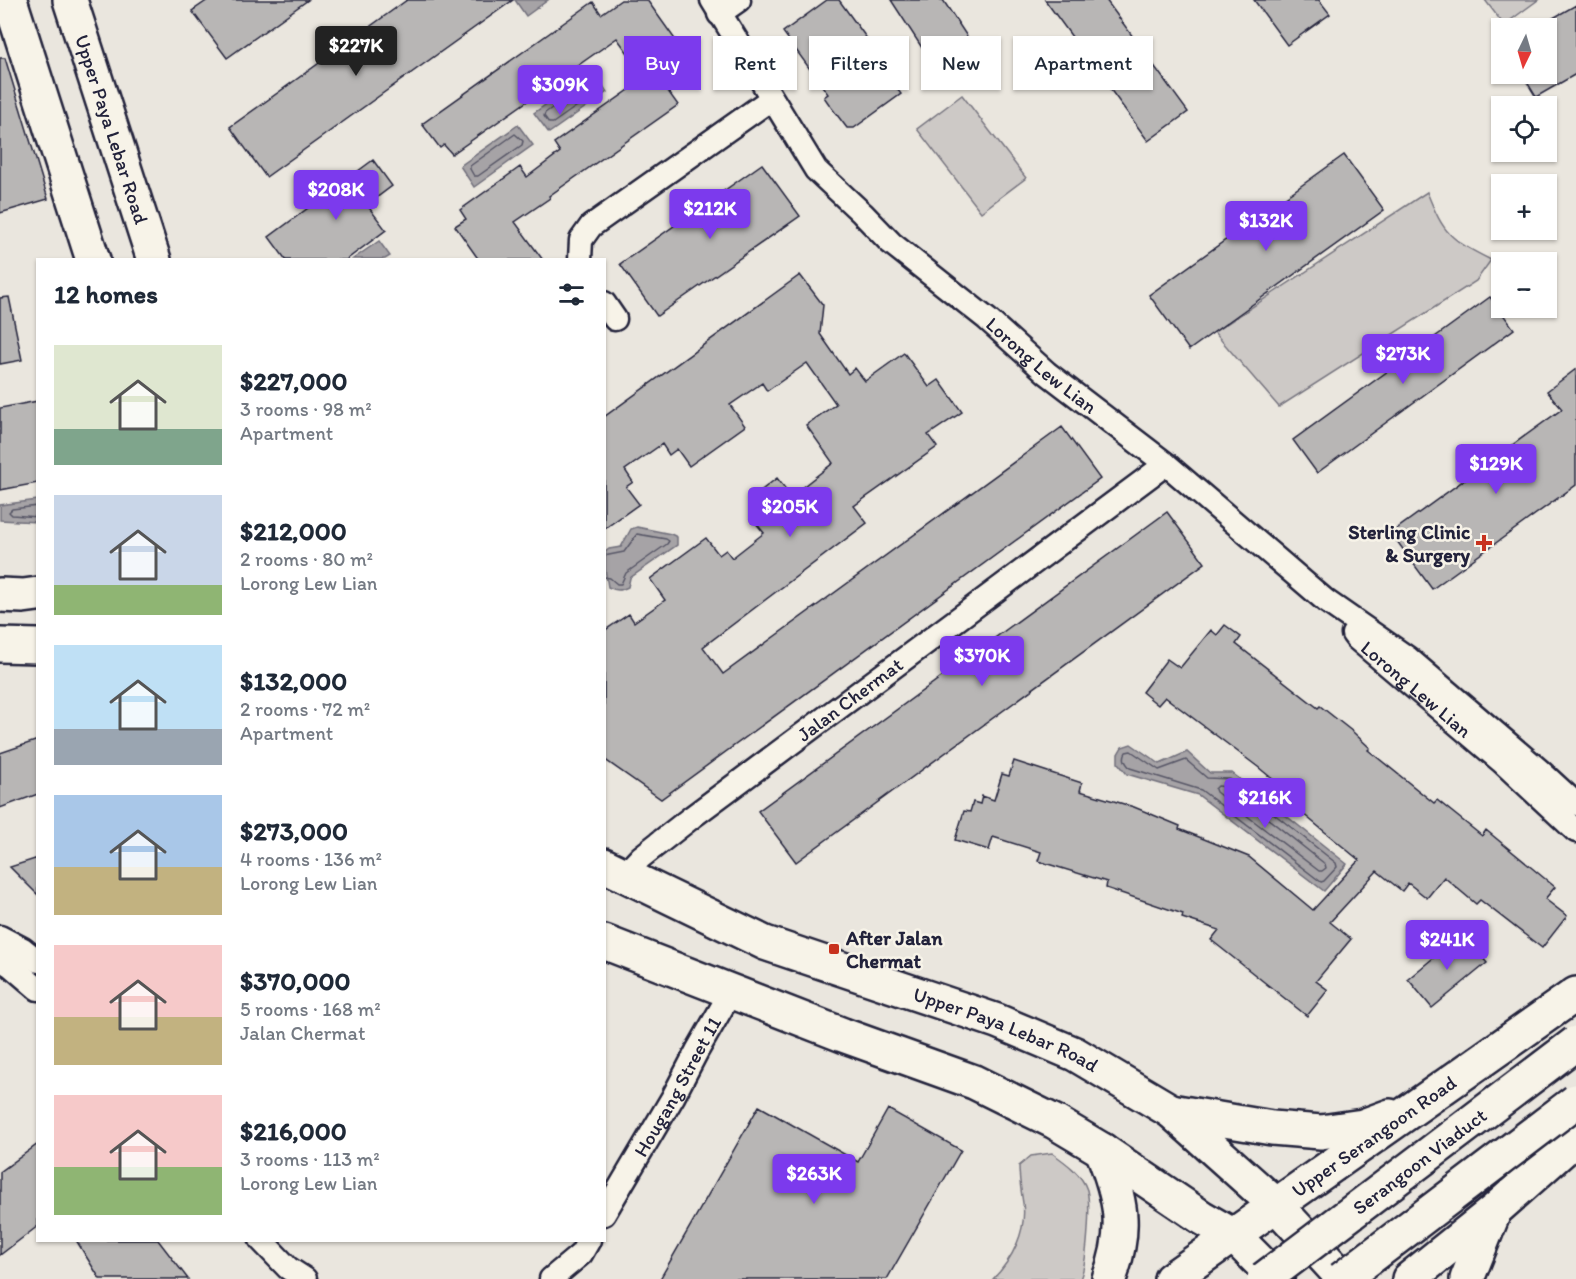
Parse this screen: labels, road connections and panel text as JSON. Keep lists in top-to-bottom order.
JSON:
{
  "streets": {
    "main road": ["Upper Paya Lebar Road", "Upper Serangoon Road", "Serangoon Viaduct"],
    "street": ["Lorong Lew Lian", "Jalan Chermat", "Hougang Street 11"]
  },
  "crossings": [
    ["Upper Paya Lebar Road", "Jalan Chermat"],
    ["Upper Paya Lebar Road", "Upper Serangoon Road"],
    ["Lorong Lew Lian", "Jalan Chermat"]
  ],
  "places": {
    "health": ["Sterling Clinic & Surgery"],
    "transit": ["After Jalan Chermat"]
  },
  "north": "bottom",
  "page": {
    "map_buttons": ["+", "−"],
    "price": [
      "$227K",
      "$309K",
      "$208K",
      "$212K",
      "$132K",
      "$273K",
      "$129K",
      "$205K",
      "$370K",
      "$216K",
      "$241K",
      "$263K"
    ],
    "chip": [
      "Buy",
      "Rent",
      "Filters",
      "New",
      "Apartment"
    ],
    "heading": "12 homes",
    "list": [
      {
        "name": "$227,000",
        "note": "3 rooms · 98 m² · Apartment"
      },
      {
        "name": "$212,000",
        "note": "2 rooms · 80 m² · Lorong Lew Lian"
      },
      {
        "name": "$132,000",
        "note": "2 rooms · 72 m² · Apartment"
      },
      {
        "name": "$273,000",
        "note": "4 rooms · 136 m² · Lorong Lew Lian"
      },
      {
        "name": "$370,000",
        "note": "5 rooms · 168 m² · Jalan Chermat"
      },
      {
        "name": "$216,000",
        "note": "3 rooms · 113 m² · Lorong Lew Lian"
      }
    ]
  }
}
